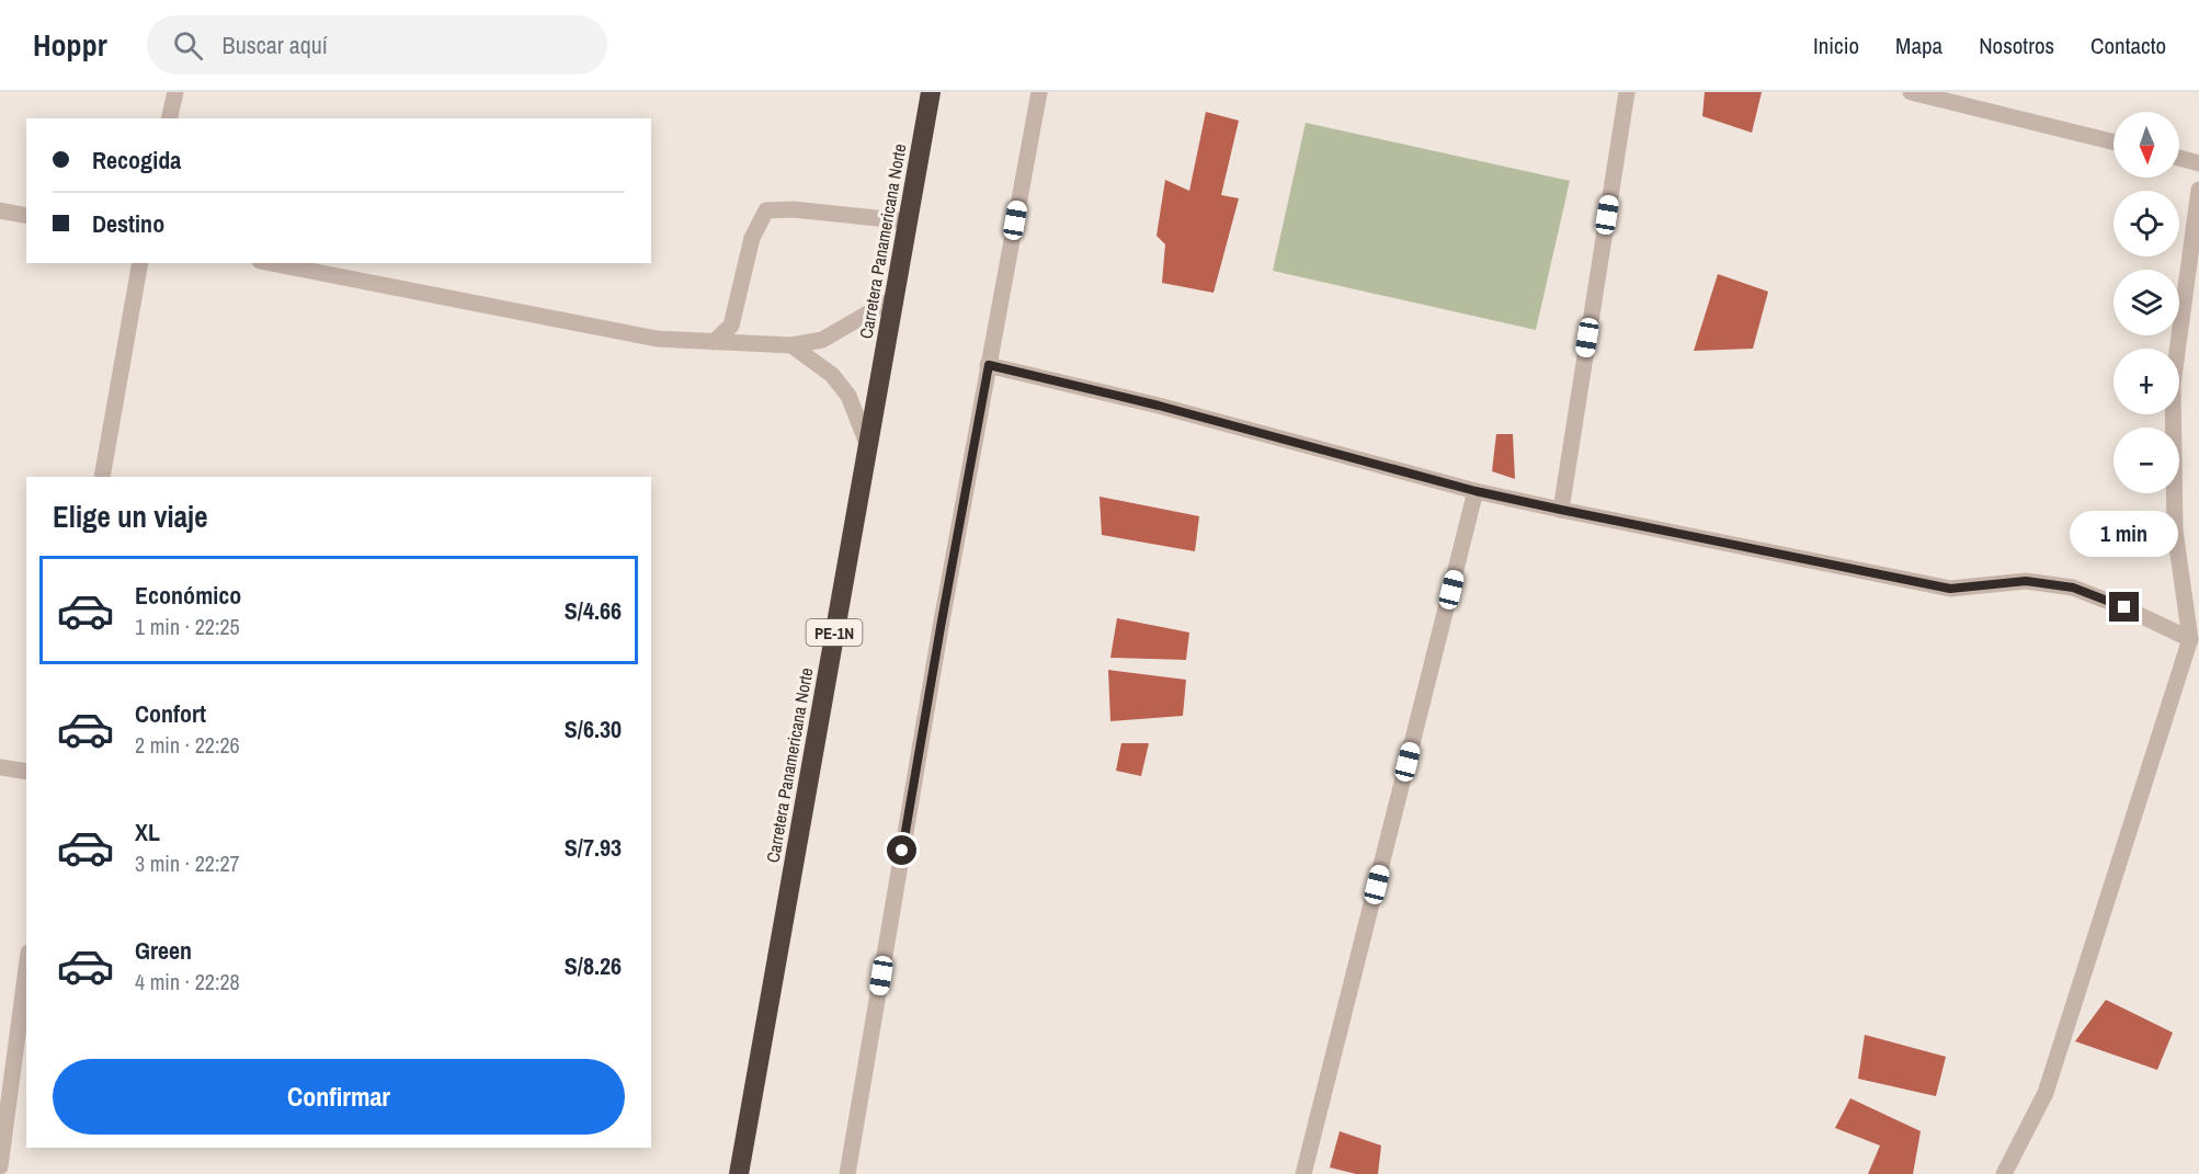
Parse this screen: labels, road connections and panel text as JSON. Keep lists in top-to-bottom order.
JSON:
{
  "streets": {
    "highway": ["Carretera Panamericana Norte", "PE-1N"]
  },
  "north": "bottom",
  "page": {
    "header": "Hoppr",
    "search": "Buscar aquí",
    "nav": [
      "Inicio",
      "Mapa",
      "Nosotros",
      "Contacto"
    ],
    "map_buttons": ["+", "−"],
    "banner": ["Recogida", "Destino"],
    "heading": "Elige un viaje",
    "bubble": "1 min",
    "list": [
      {
        "name": "Económico",
        "note": "1 min · 22:25",
        "value": "S/4.66"
      },
      {
        "name": "Confort",
        "note": "2 min · 22:26",
        "value": "S/6.30"
      },
      {
        "name": "XL",
        "note": "3 min · 22:27",
        "value": "S/7.93"
      },
      {
        "name": "Green",
        "note": "4 min · 22:28",
        "value": "S/8.26"
      }
    ],
    "buttons": "Confirmar"
  }
}
